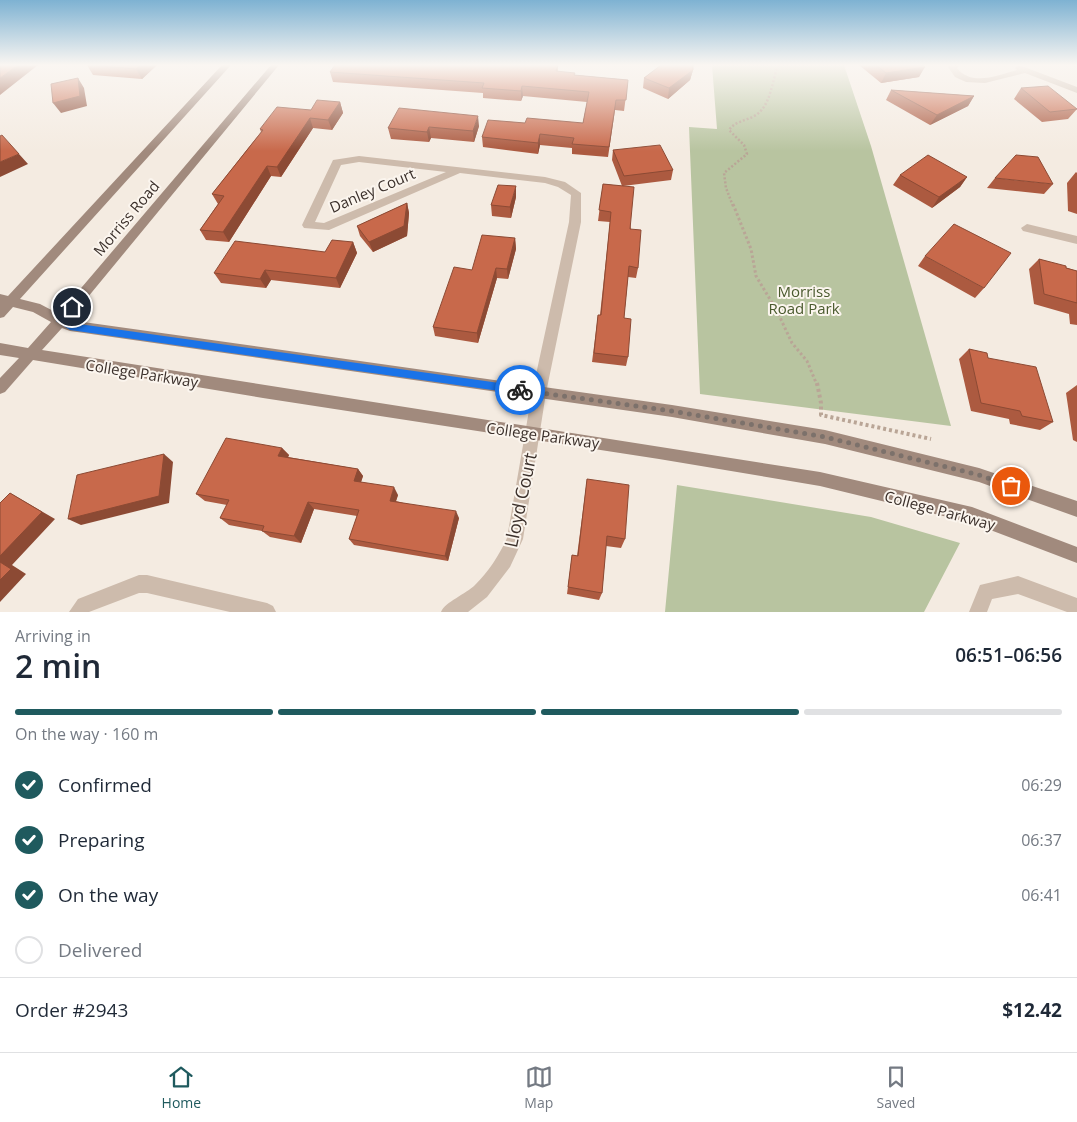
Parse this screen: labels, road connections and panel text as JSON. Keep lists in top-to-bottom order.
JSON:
{
  "streets": {
    "main road": ["Morriss Road", "College Parkway"],
    "street": ["Danley Court", "Lloyd Court"]
  },
  "crossings": [
    ["Danley Court", "Lloyd Court"],
    ["Morriss Road", "College Parkway"],
    ["College Parkway", "Lloyd Court"]
  ],
  "parks": ["Morriss Road Park"],
  "page": {
    "heading": ["2 min", "Arriving in", "06:51–06:56"],
    "panel": ["Order #2943", "$12.42"],
    "bar": "On the way · 160 m",
    "list": [
      ["Confirmed", "06:29"],
      ["Preparing", "06:37"],
      ["On the way", "06:41"],
      "Delivered"
    ],
    "tabs": ["Home", "Map", "Saved"]
  }
}
